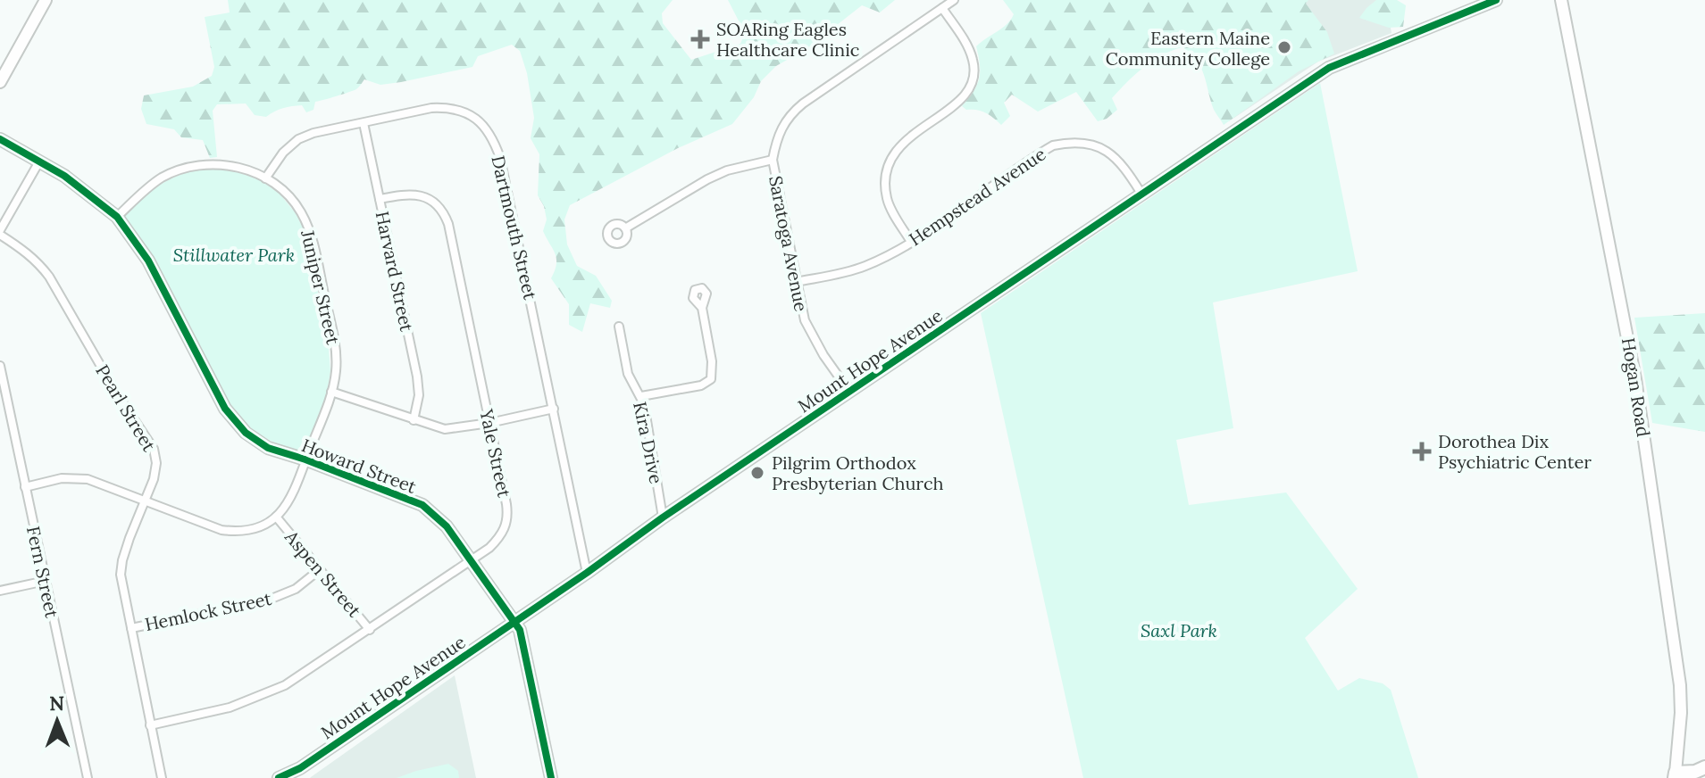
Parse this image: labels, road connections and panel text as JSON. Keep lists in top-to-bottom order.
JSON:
{
  "streets": {
    "street": [
      "Hempstead Avenue",
      "Dartmouth Street",
      "Saratoga Avenue",
      "Harvard Street",
      "Juniper Street",
      "Mount Hope Avenue",
      "Hogan Road",
      "Pearl Street",
      "Kira Drive",
      "Yale Street",
      "Howard Street",
      "Fern Street",
      "Aspen Street",
      "Hemlock Street"
    ]
  },
  "crossings": [
    ["Hempstead Avenue", "Saratoga Avenue"],
    ["Hempstead Avenue", "Mount Hope Avenue"],
    ["Dartmouth Street", "Harvard Street"],
    ["Dartmouth Street", "Juniper Street"],
    ["Dartmouth Street", "Mount Hope Avenue"],
    ["Saratoga Avenue", "Mount Hope Avenue"],
    ["Harvard Street", "Yale Street"],
    ["Juniper Street", "Howard Street"],
    ["Juniper Street", "Aspen Street"],
    ["Mount Hope Avenue", "Kira Drive"],
    ["Mount Hope Avenue", "Howard Street"],
    ["Pearl Street", "Yale Street"],
    ["Pearl Street", "Hemlock Street"],
    ["Yale Street", "Howard Street"],
    ["Yale Street", "Aspen Street"],
    ["Aspen Street", "Hemlock Street"]
  ],
  "parks": ["Stillwater Park", "Saxl Park"],
  "places": {
    "health": ["SOARing Eagles Healthcare Clinic", "Dorothea Dix Psychiatric Center"],
    "other": ["Eastern Maine Community College", "Pilgrim Orthodox Presbyterian Church"]
  },
  "north": "top"
}
